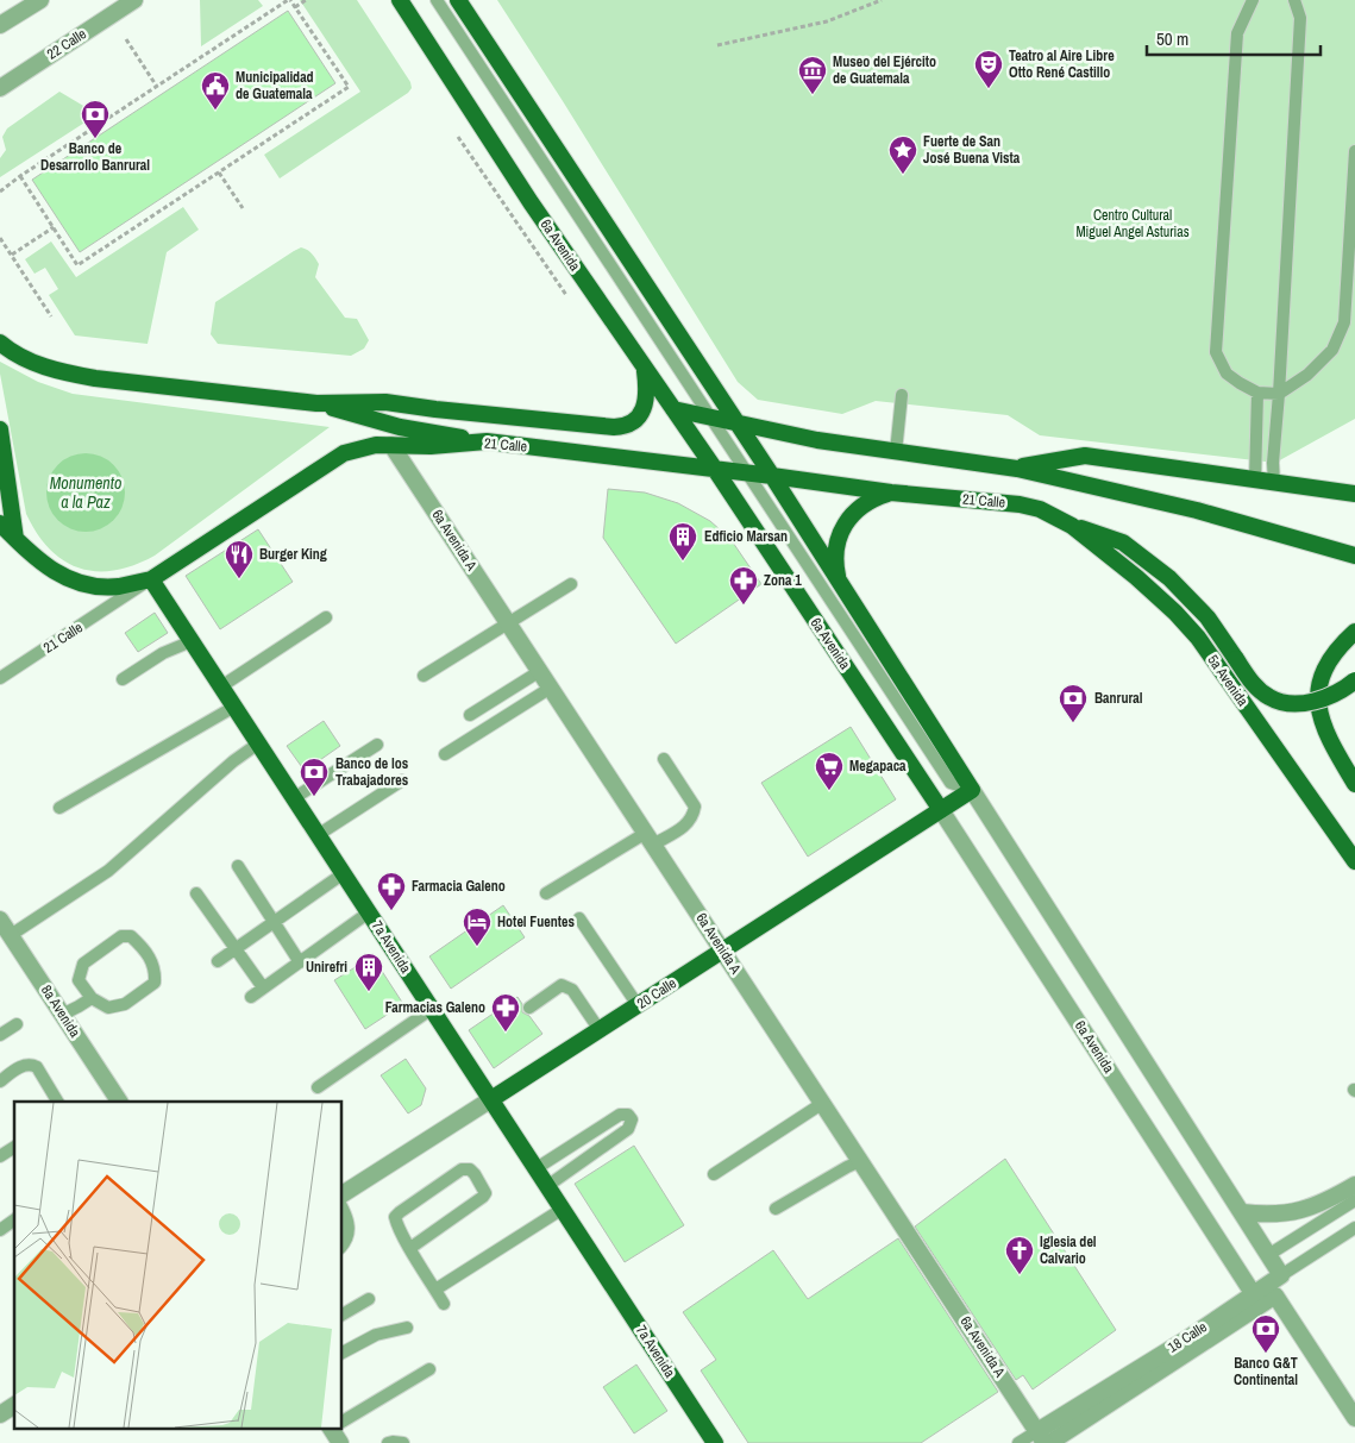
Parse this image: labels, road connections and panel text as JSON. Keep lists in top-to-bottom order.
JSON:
{
  "streets": {
    "main road": [
      "6a Avenida",
      "21 Calle",
      "5a Avenida",
      "7a Avenida",
      "20 Calle"
    ],
    "street": [
      "22 Calle",
      "6a Avenida A",
      "8a Avenida",
      "18 Calle"
    ]
  },
  "crossings": [
    ["6a Avenida", "21 Calle"],
    ["6a Avenida", "20 Calle"],
    ["6a Avenida", "18 Calle"],
    ["21 Calle", "6a Avenida A"],
    ["21 Calle", "5a Avenida"],
    ["21 Calle", "7a Avenida"],
    ["6a Avenida A", "20 Calle"],
    ["6a Avenida A", "18 Calle"],
    ["7a Avenida", "20 Calle"]
  ],
  "water": ["Monumento a la Paz"],
  "parks": ["Centro Cultural Miguel Angel Asturias"],
  "places": {
    "theatre": ["Teatro al Aire Libre Otto René Castillo"],
    "museum": ["Museo del Ejército de Guatemala"],
    "public building": ["Municipalidad de Guatemala"],
    "bank": [
      "Banco de Desarrollo Banrural",
      "Banrural",
      "Banco de los Trabajadores",
      "Banco G&T Continental"
    ],
    "place": ["Fuerte de San José Buena Vista"],
    "building": ["Edficio Marsan", "Unirefri"],
    "restaurant": ["Burger King"],
    "pharmacy": ["Zona 1", "Farmacia Galeno", "Farmacias Galeno"],
    "supermarket": ["Megapaca"],
    "hotel": ["Hotel Fuentes"],
    "church": ["Iglesia del Calvario"]
  },
  "scale_bar": "50 m"
}
